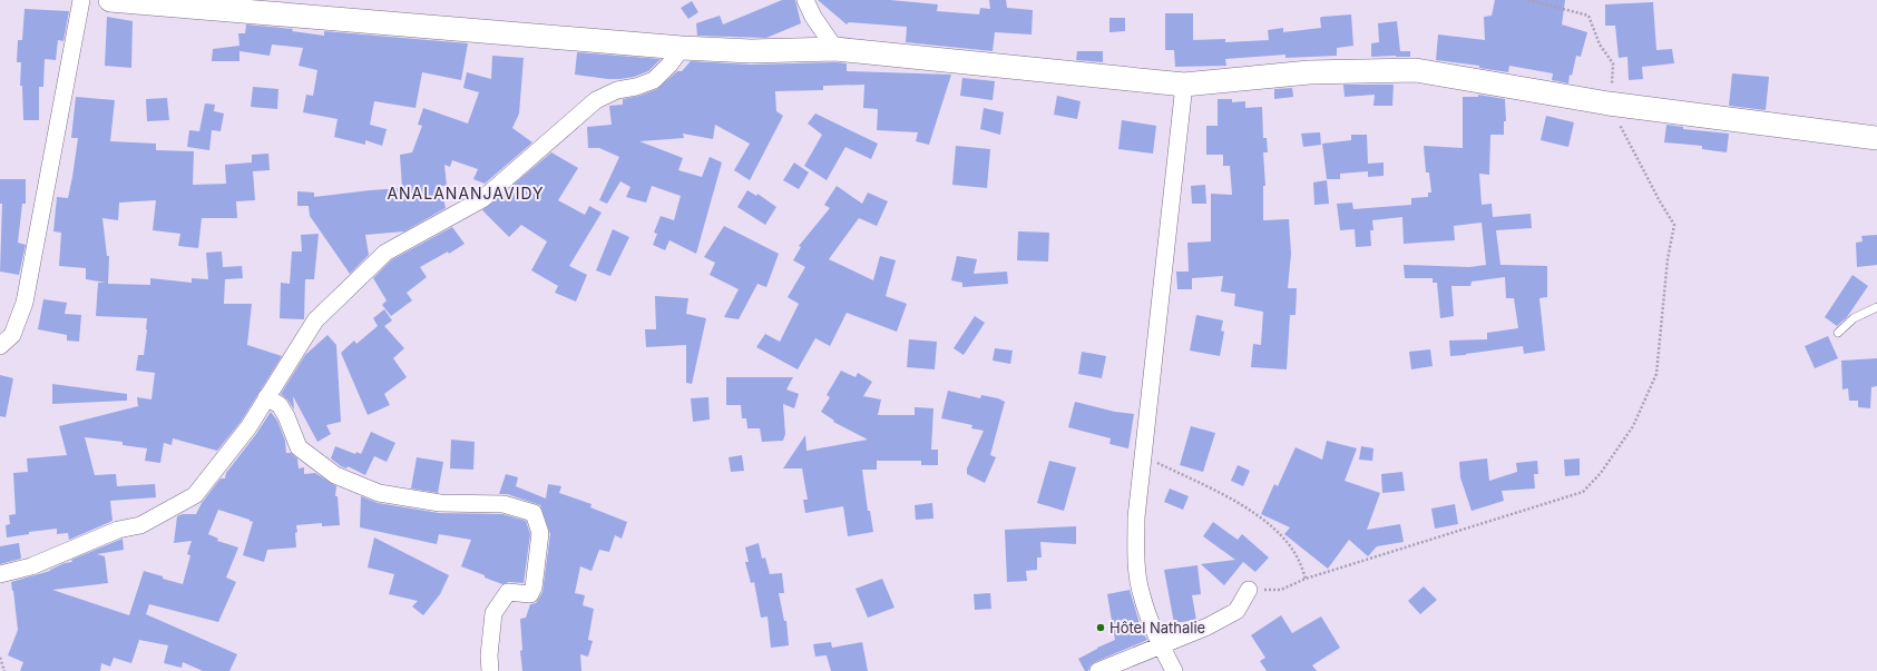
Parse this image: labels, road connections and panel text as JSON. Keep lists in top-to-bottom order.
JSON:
{
  "districts": ["ANALANANJAVIDY"],
  "places": ["Hôtel Nathalie"]
}
